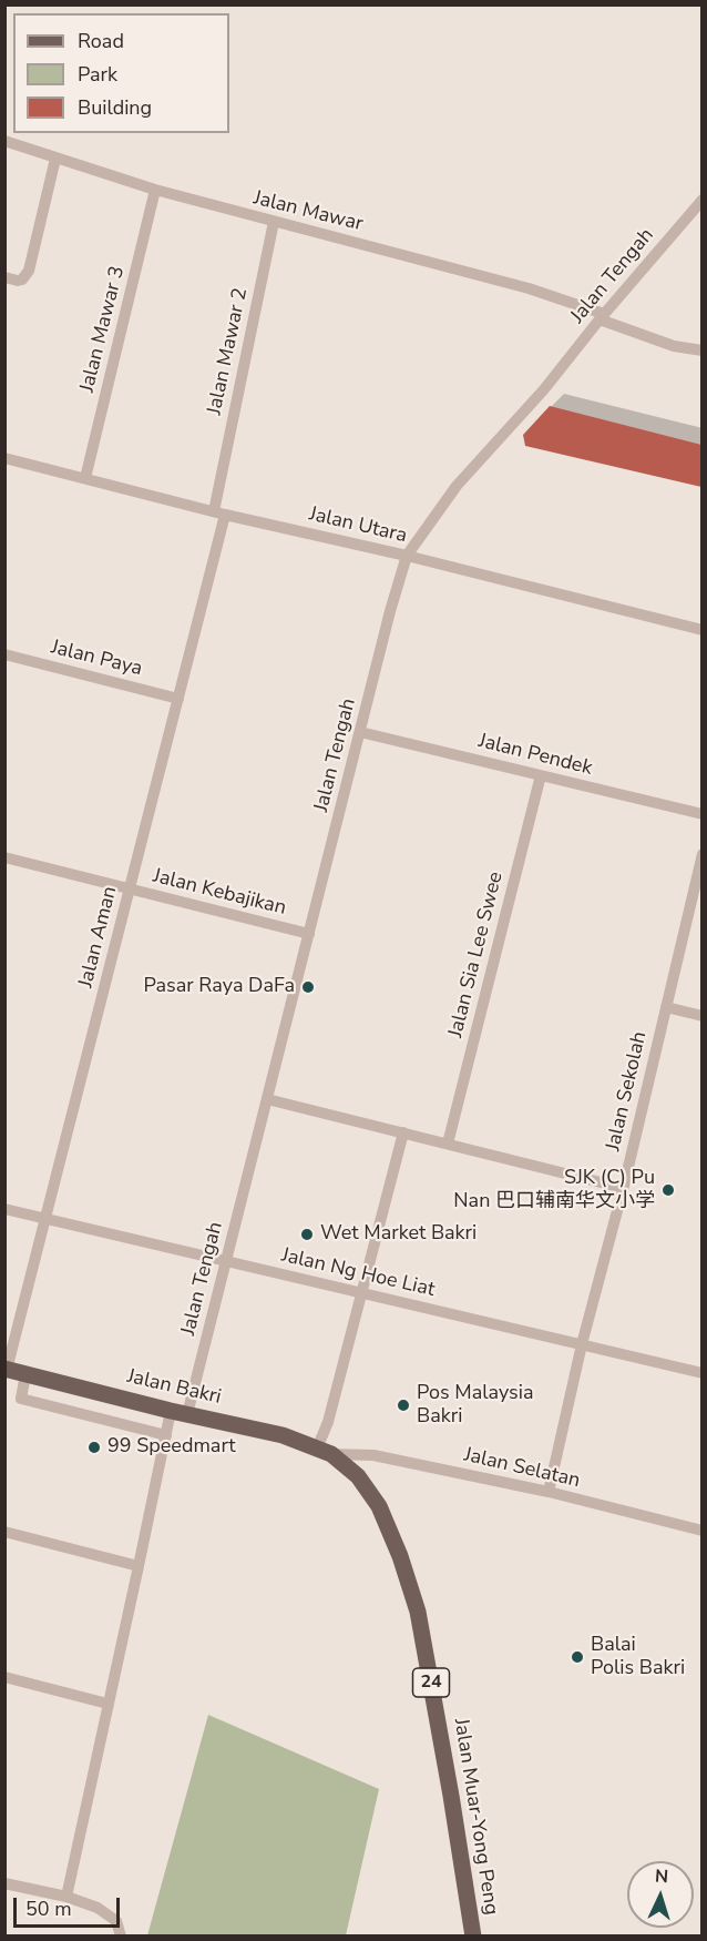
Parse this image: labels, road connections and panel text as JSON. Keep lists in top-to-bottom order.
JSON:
{
  "streets": {
    "main road": ["Jalan Bakri", "24", "Jalan Muar-Yong Peng"],
    "street": [
      "Jalan Mawar",
      "Jalan Tengah",
      "Jalan Mawar 3",
      "Jalan Mawar 2",
      "Jalan Utara",
      "Jalan Paya",
      "Jalan Pendek",
      "Jalan Kebajikan",
      "Jalan Aman",
      "Jalan Sia Lee Swee",
      "Jalan Sekolah",
      "Jalan Ng Hoe Liat",
      "Jalan Selatan"
    ]
  },
  "crossings": [
    ["Jalan Mawar", "Jalan Tengah"],
    ["Jalan Mawar", "Jalan Mawar 3"],
    ["Jalan Mawar", "Jalan Mawar 2"],
    ["Jalan Tengah", "Jalan Utara"],
    ["Jalan Tengah", "Jalan Pendek"],
    ["Jalan Tengah", "Jalan Kebajikan"],
    ["Jalan Tengah", "Jalan Ng Hoe Liat"],
    ["Jalan Tengah", "Jalan Bakri"],
    ["Jalan Mawar 3", "Jalan Utara"],
    ["Jalan Mawar 2", "Jalan Utara"],
    ["Jalan Mawar 2", "Jalan Aman"],
    ["Jalan Utara", "Jalan Aman"],
    ["Jalan Paya", "Jalan Aman"],
    ["Jalan Pendek", "Jalan Sia Lee Swee"],
    ["Jalan Kebajikan", "Jalan Aman"],
    ["Jalan Aman", "Jalan Ng Hoe Liat"],
    ["Jalan Aman", "Jalan Bakri"],
    ["Jalan Sekolah", "Jalan Ng Hoe Liat"],
    ["Jalan Sekolah", "Jalan Selatan"],
    ["Jalan Bakri", "Jalan Selatan"],
    ["Jalan Bakri", "Jalan Muar-Yong Peng"],
    ["Jalan Selatan", "Jalan Muar-Yong Peng"]
  ],
  "places": [
    "Pasar Raya DaFa",
    "SJK (C) Pu Nan 巴口辅南华文小学",
    "Wet Market Bakri",
    "Pos Malaysia Bakri",
    "99 Speedmart",
    "Balai Polis Bakri"
  ],
  "legend": ["Road", "Park", "Building"],
  "scale_bar": "50 m",
  "north": "top"
}
